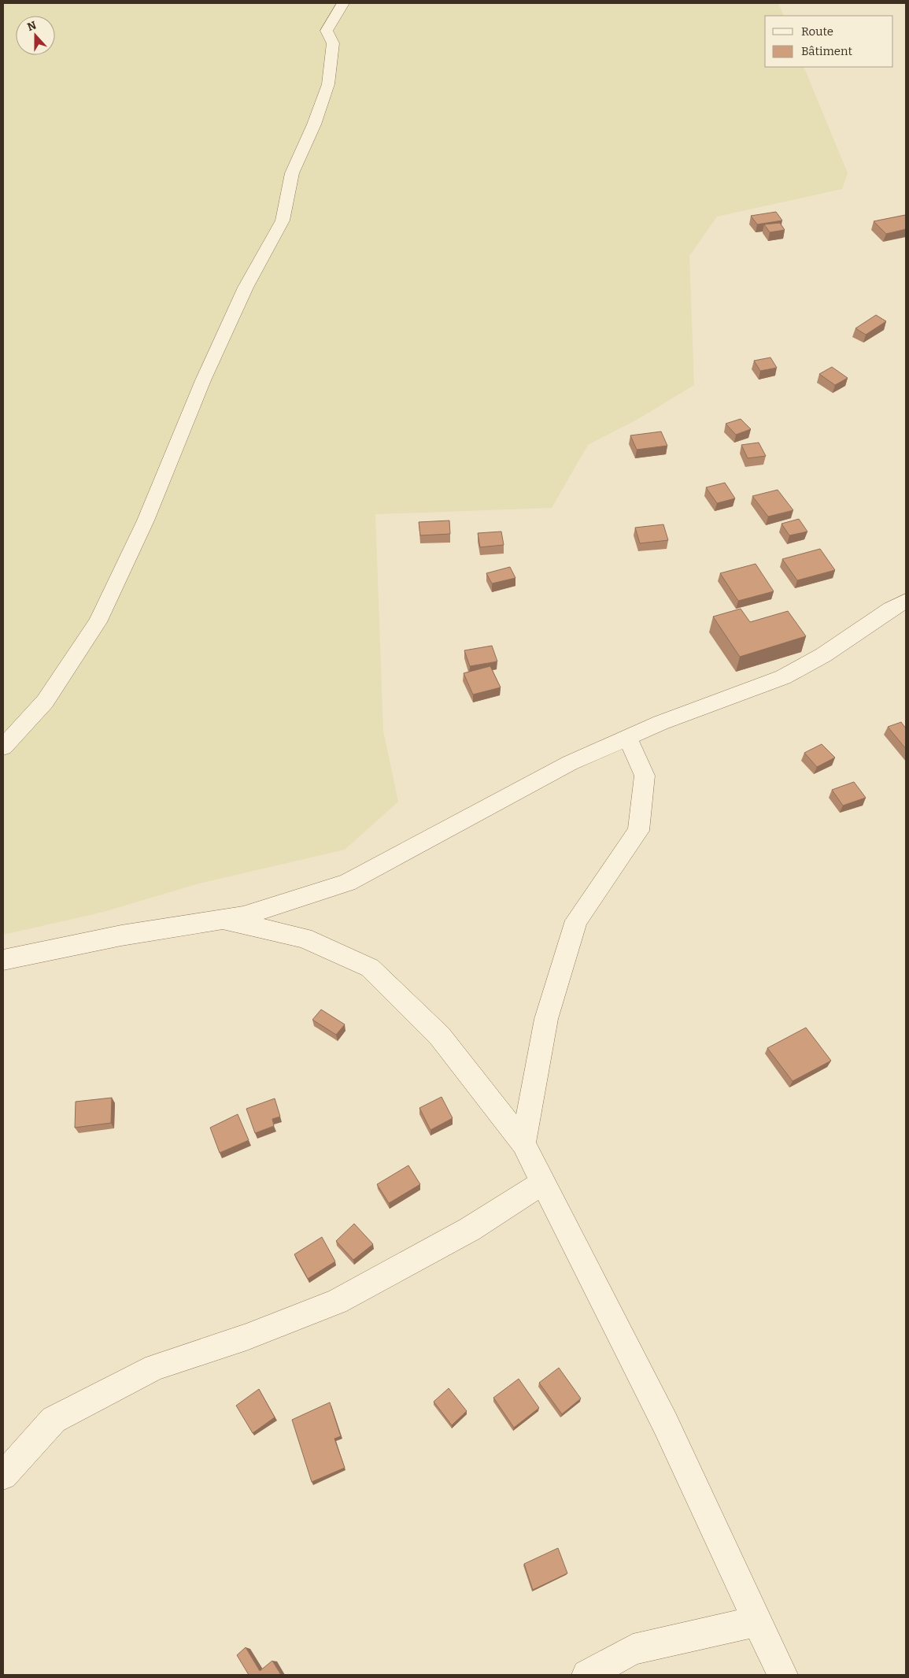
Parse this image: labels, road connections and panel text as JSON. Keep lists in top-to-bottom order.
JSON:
{
  "legend": ["Route", "Bâtiment"],
  "north": "top"
}
